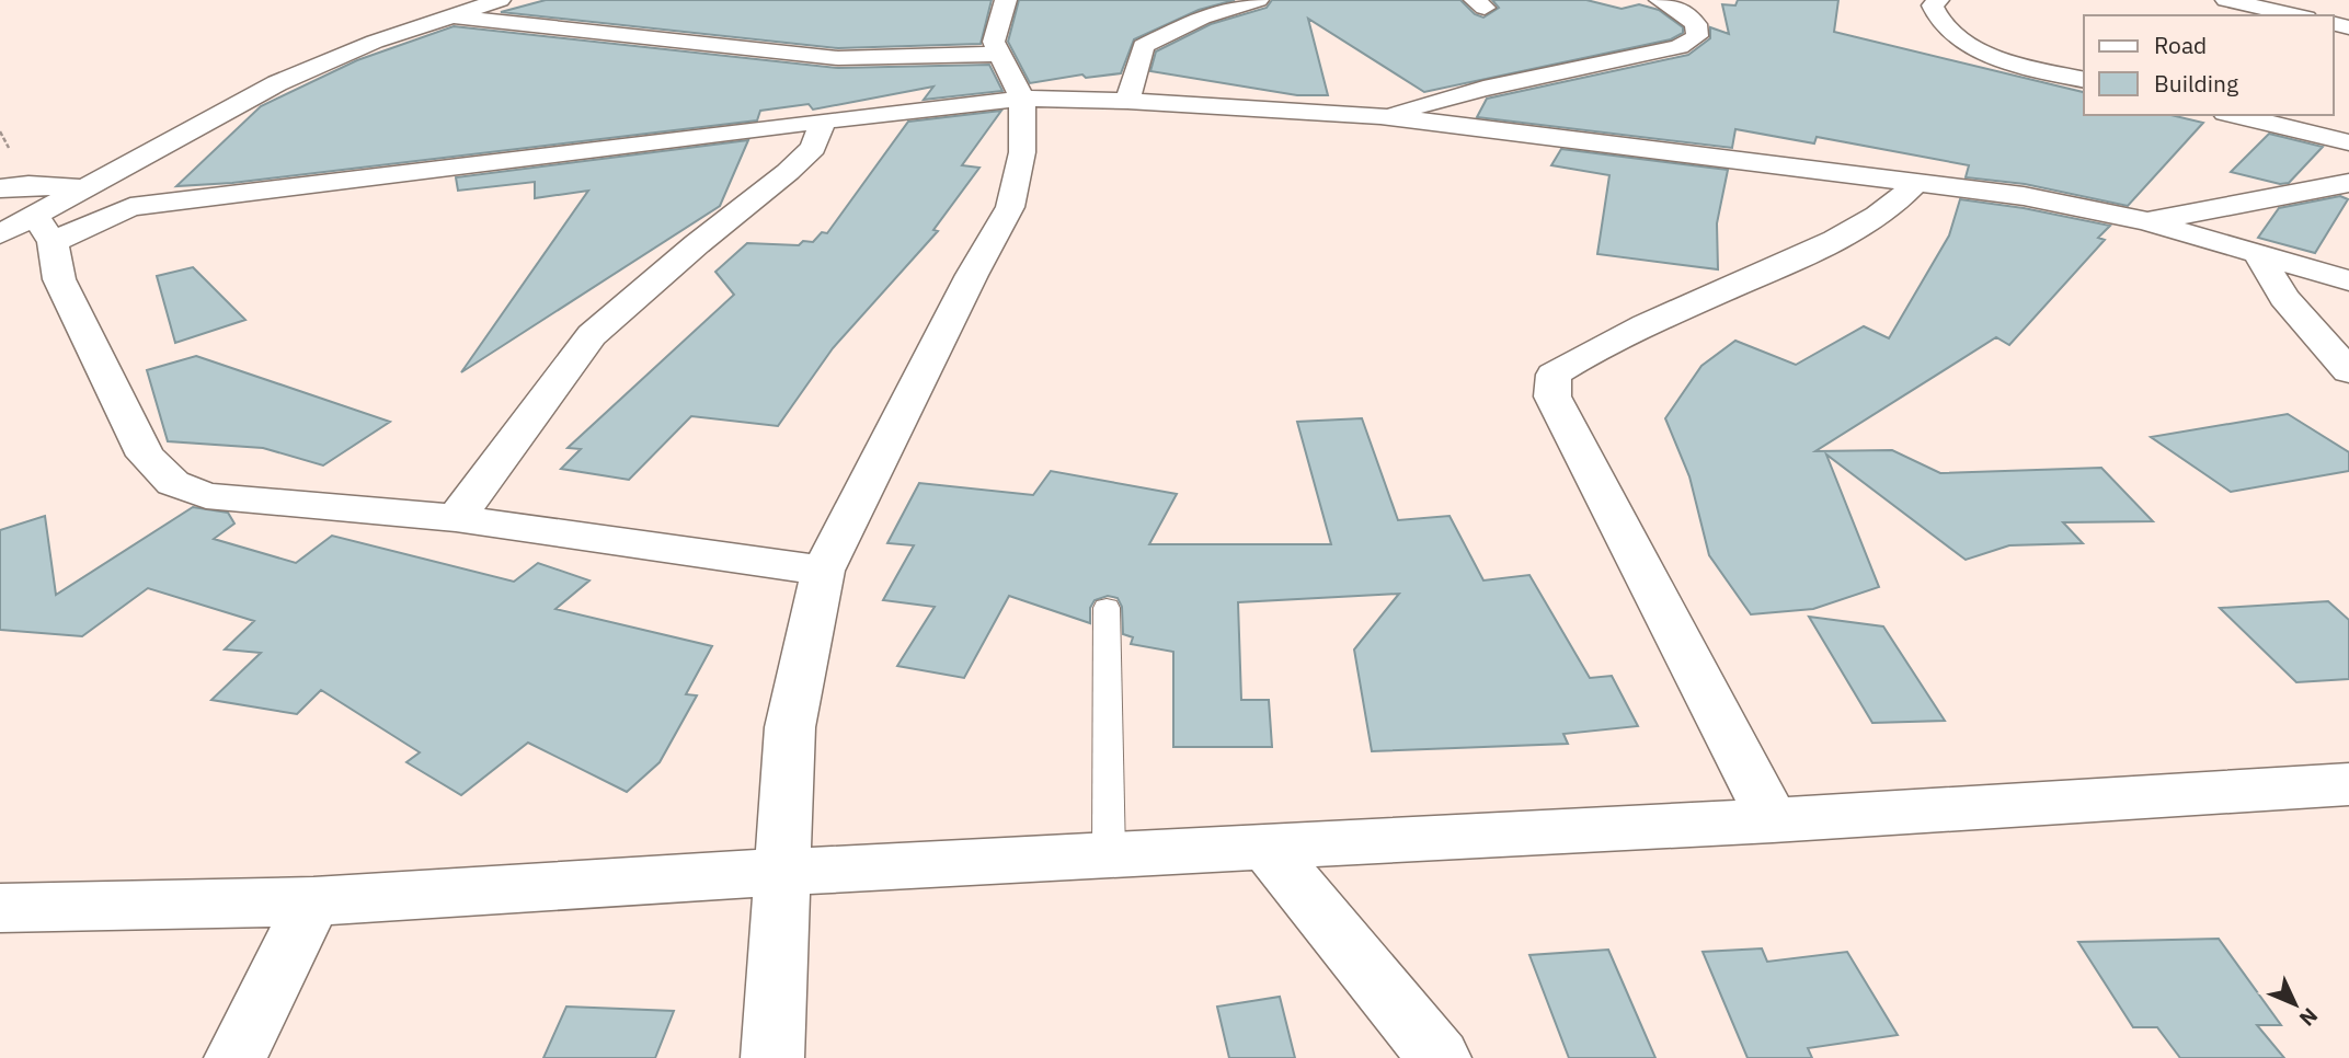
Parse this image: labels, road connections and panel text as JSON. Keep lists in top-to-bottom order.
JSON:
{
  "legend": ["Road", "Building"],
  "north": "bottom right"
}
